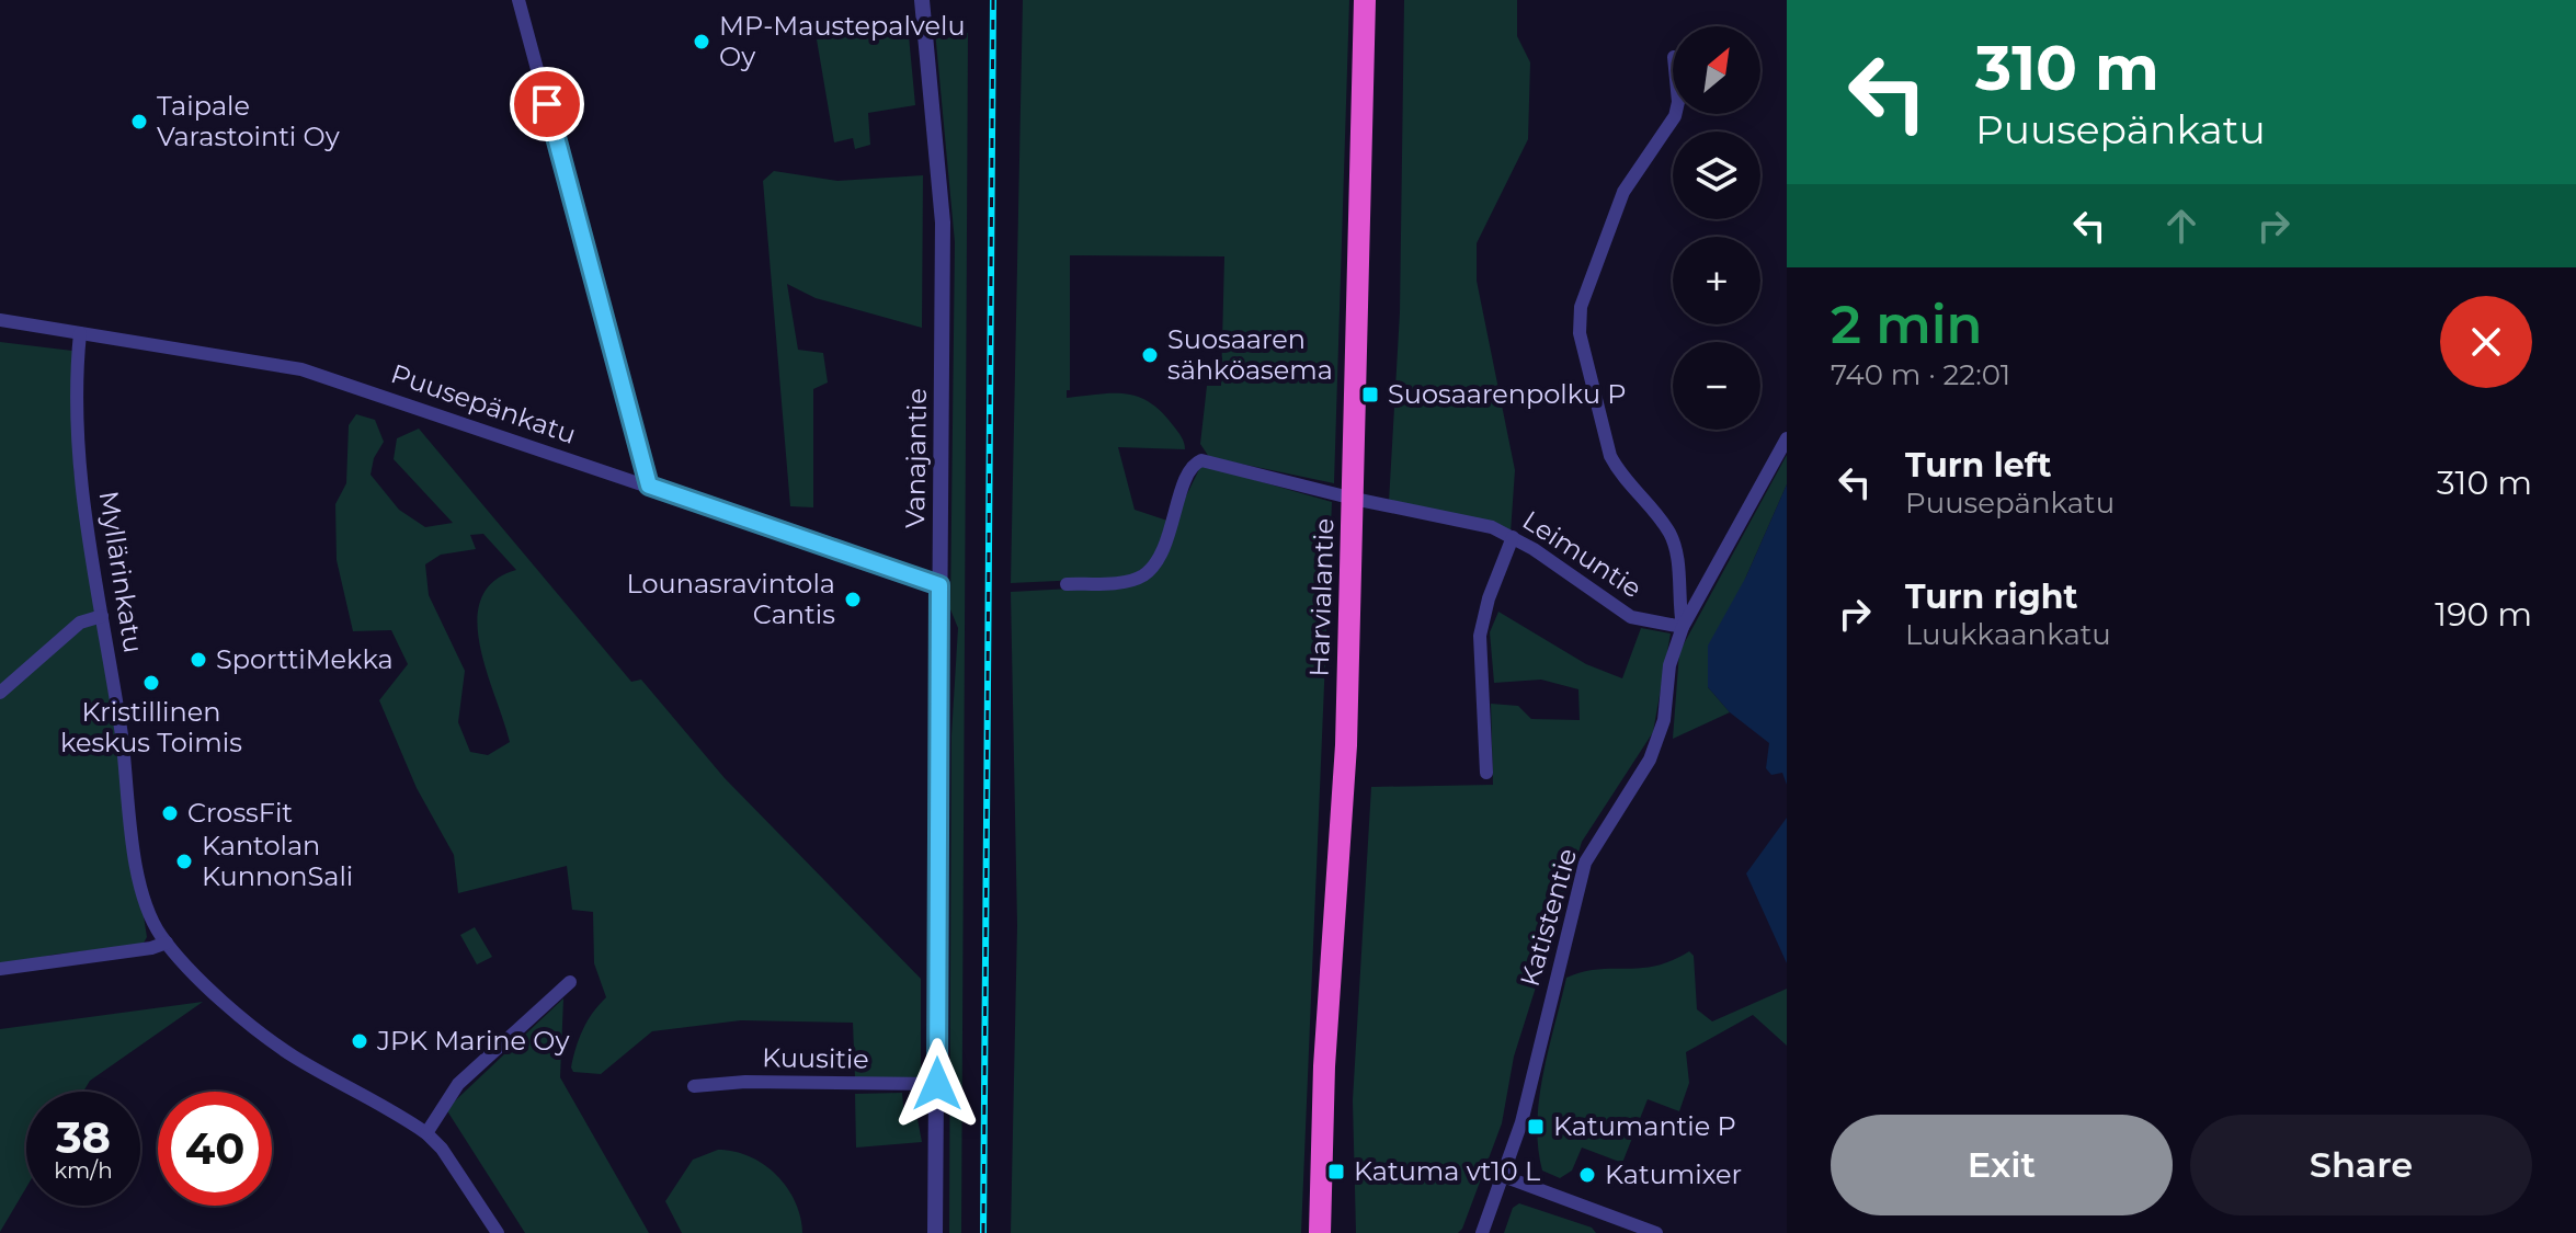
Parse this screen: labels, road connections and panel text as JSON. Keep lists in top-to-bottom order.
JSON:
{
  "streets": {
    "highway": ["Harvialantie"],
    "street": [
      "Puusepänkatu",
      "Vanajantie",
      "Leimuntie",
      "Myllärinkatu",
      "Katistentie",
      "Kuusitie"
    ]
  },
  "crossings": [
    ["Puusepänkatu", "Vanajantie"],
    ["Puusepänkatu", "Myllärinkatu"],
    ["Vanajantie", "Kuusitie"],
    ["Leimuntie", "Harvialantie"],
    ["Leimuntie", "Katistentie"]
  ],
  "places": {
    "other": [
      "MP-Maustepalvelu Oy",
      "Taipale Varastointi Oy",
      "Suosaaren sähköasema",
      "Lounasravintola Cantis",
      "SporttiMekka",
      "Kristillinen keskus Toimis",
      "CrossFit",
      "Kantolan KunnonSali",
      "JPK Marine Oy",
      "Katumixer"
    ],
    "transit": ["Suosaarenpolku P", "Katumantie P", "Katuma vt10 L"]
  },
  "north": "top right",
  "page": {
    "turn": ["310 m", "Puusepänkatu"],
    "map_buttons": ["+", "−"],
    "heading": ["2 min", "740 m · 22:01"],
    "list": [
      {
        "name": "Turn left",
        "note": "Puusepänkatu",
        "value": "310 m"
      },
      {
        "name": "Turn right",
        "note": "Luukkaankatu",
        "value": "190 m"
      }
    ],
    "speed": "38 km/h",
    "limit": "40",
    "buttons": ["Exit", "Share"]
  }
}
